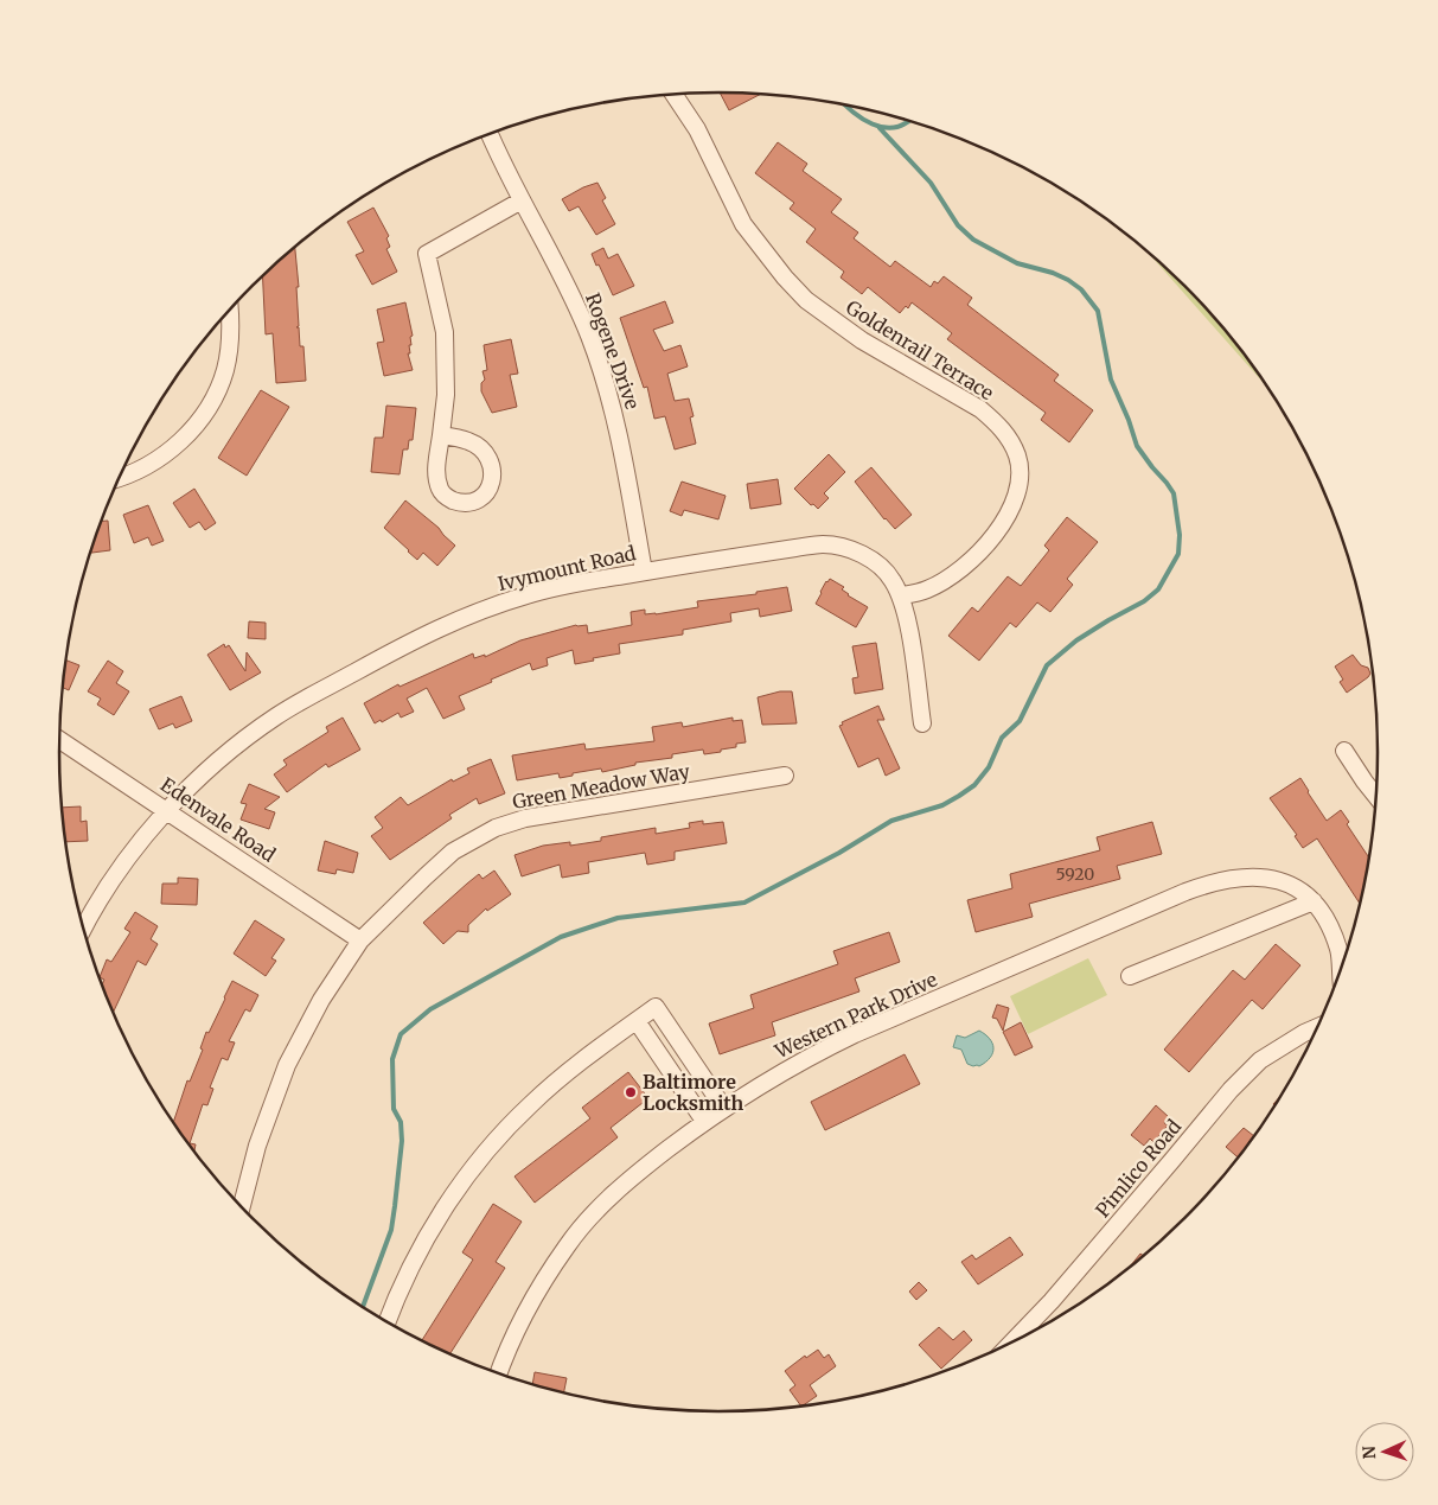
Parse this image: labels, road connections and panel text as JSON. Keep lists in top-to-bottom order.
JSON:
{
  "streets": {
    "street": [
      "Goldenrail Terrace",
      "Rogene Drive",
      "Ivymount Road",
      "Green Meadow Way",
      "Edenvale Road",
      "Western Park Drive",
      "Pimlico Road"
    ]
  },
  "crossings": [
    ["Goldenrail Terrace", "Ivymount Road"],
    ["Rogene Drive", "Ivymount Road"],
    ["Ivymount Road", "Edenvale Road"],
    ["Green Meadow Way", "Edenvale Road"]
  ],
  "places": ["Baltimore Locksmith"],
  "house_numbers": ["5920"],
  "north": "left"
}
